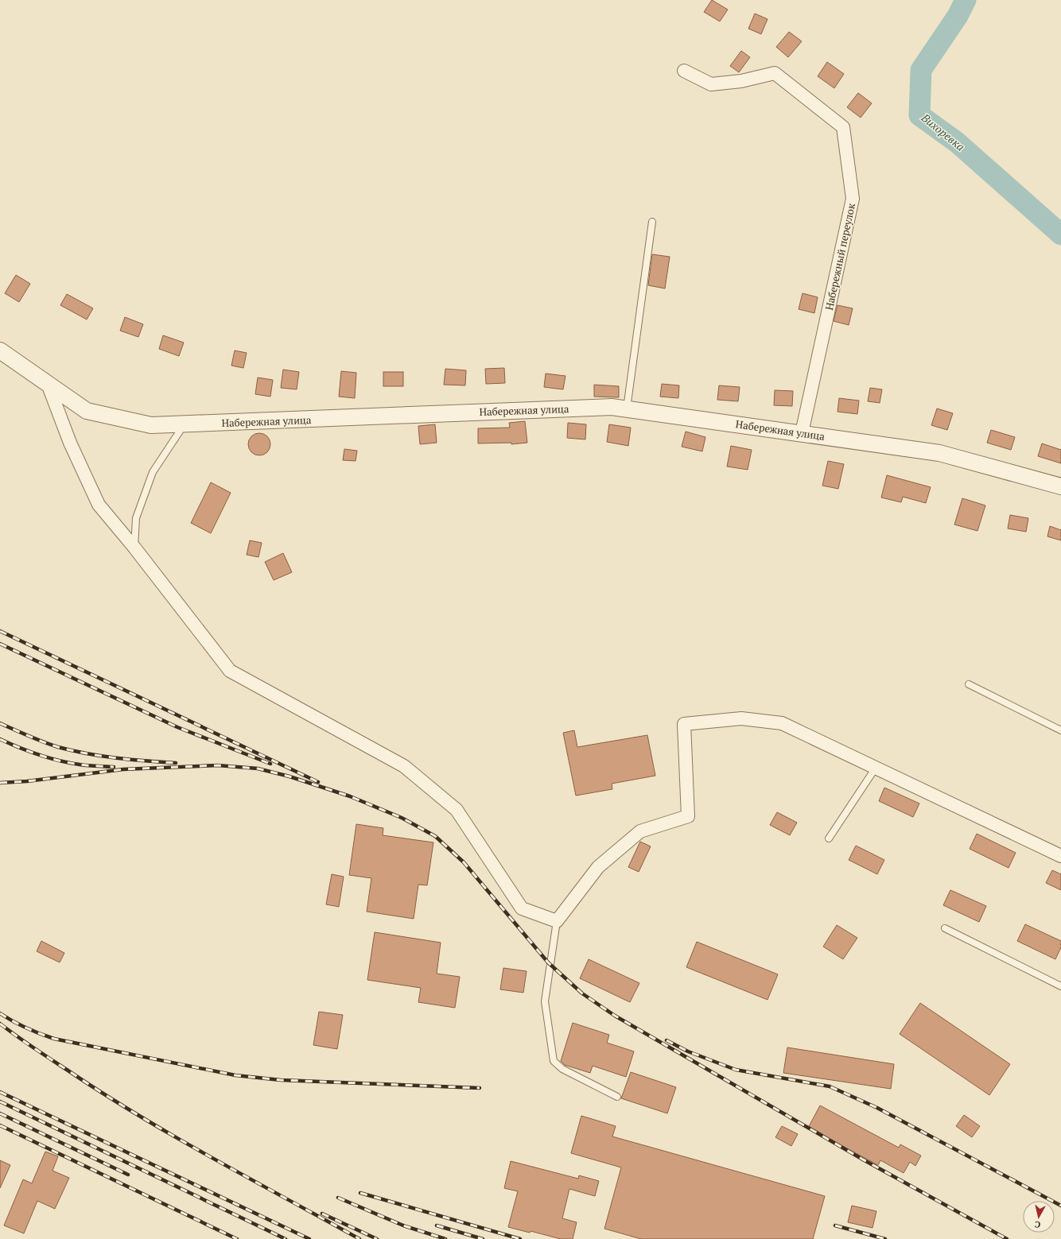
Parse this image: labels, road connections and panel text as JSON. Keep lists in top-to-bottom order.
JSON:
{
  "streets": {
    "street": ["Набережный переулок", "Набережная улица"]
  },
  "crossings": [
    ["Набережный переулок", "Набережная улица"]
  ],
  "water": ["Вихоревка"],
  "north": "bottom"
}
